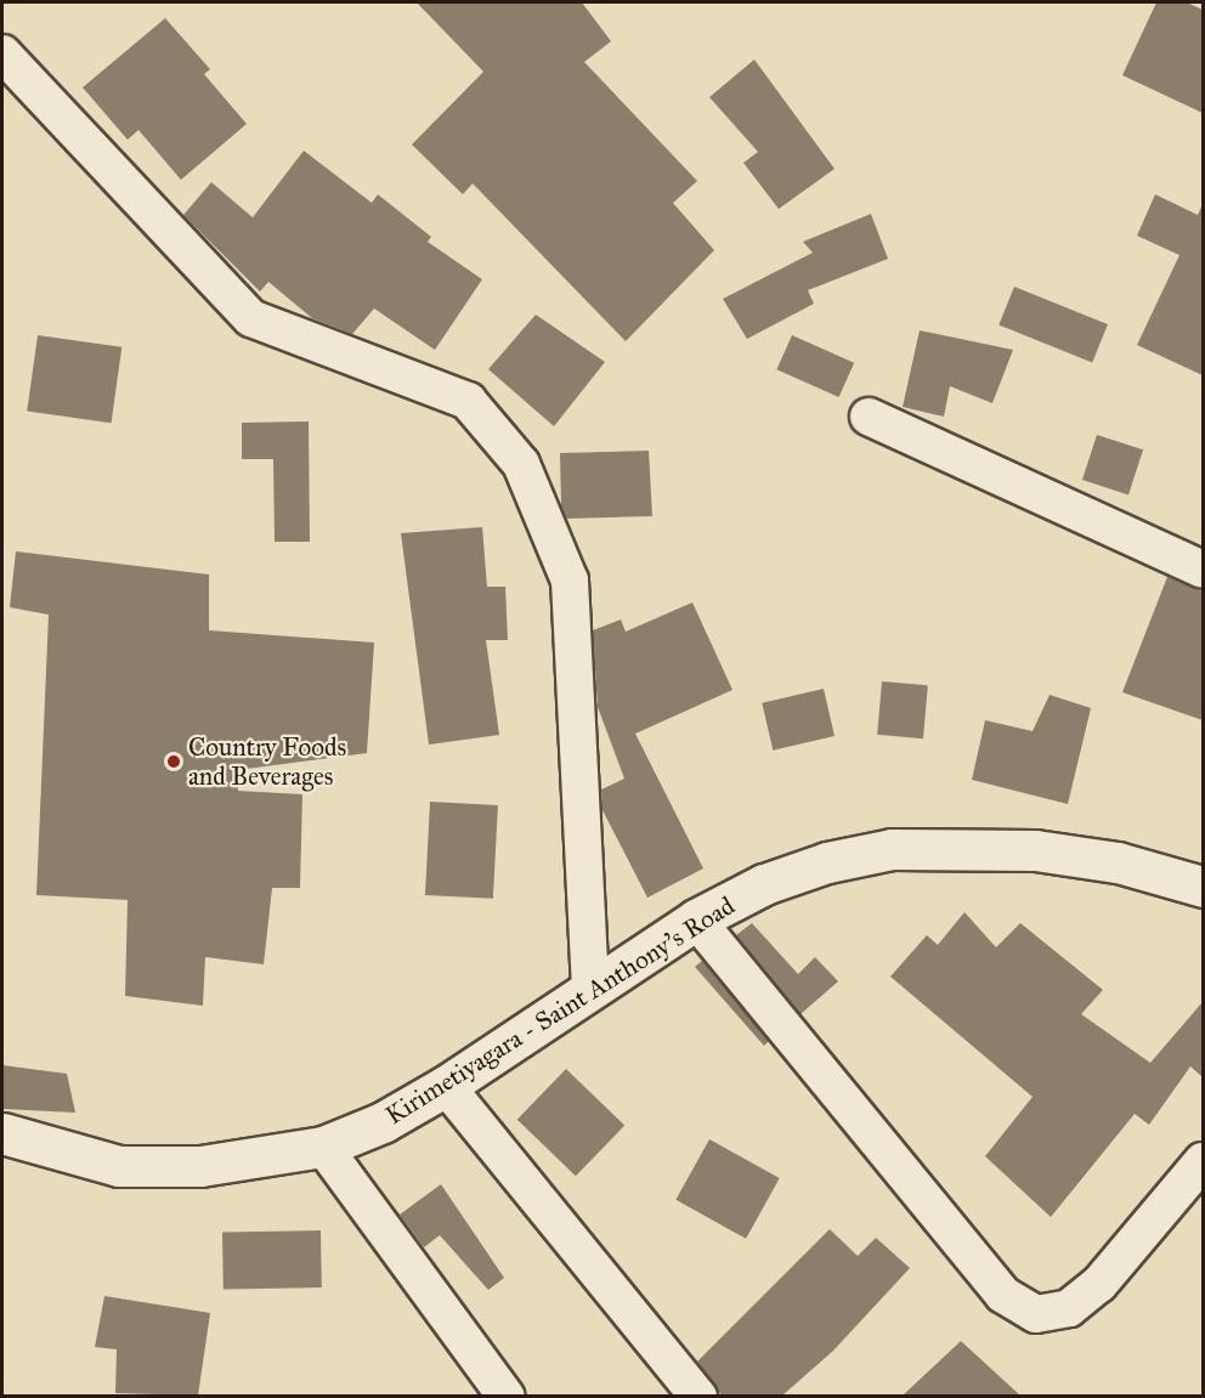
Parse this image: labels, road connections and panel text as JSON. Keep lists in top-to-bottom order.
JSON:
{
  "streets": {
    "street": ["Kirimetiyagara - Saint Anthony's Road"]
  },
  "places": ["Country Foods and Beverages"]
}
